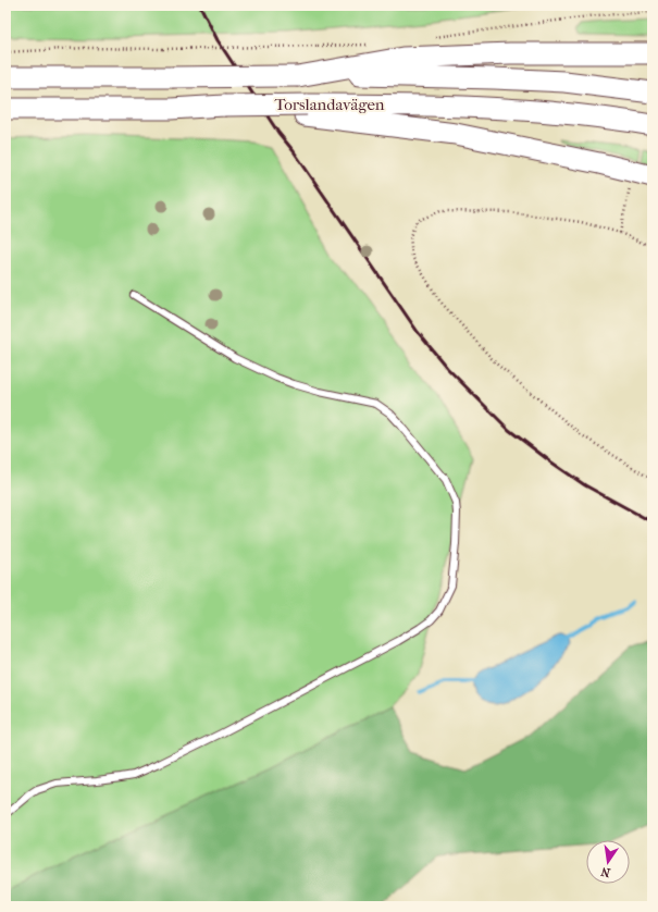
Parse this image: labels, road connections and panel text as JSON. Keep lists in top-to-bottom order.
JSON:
{
  "streets": {
    "main road": ["Torslandavägen"]
  },
  "north": "bottom"
}
